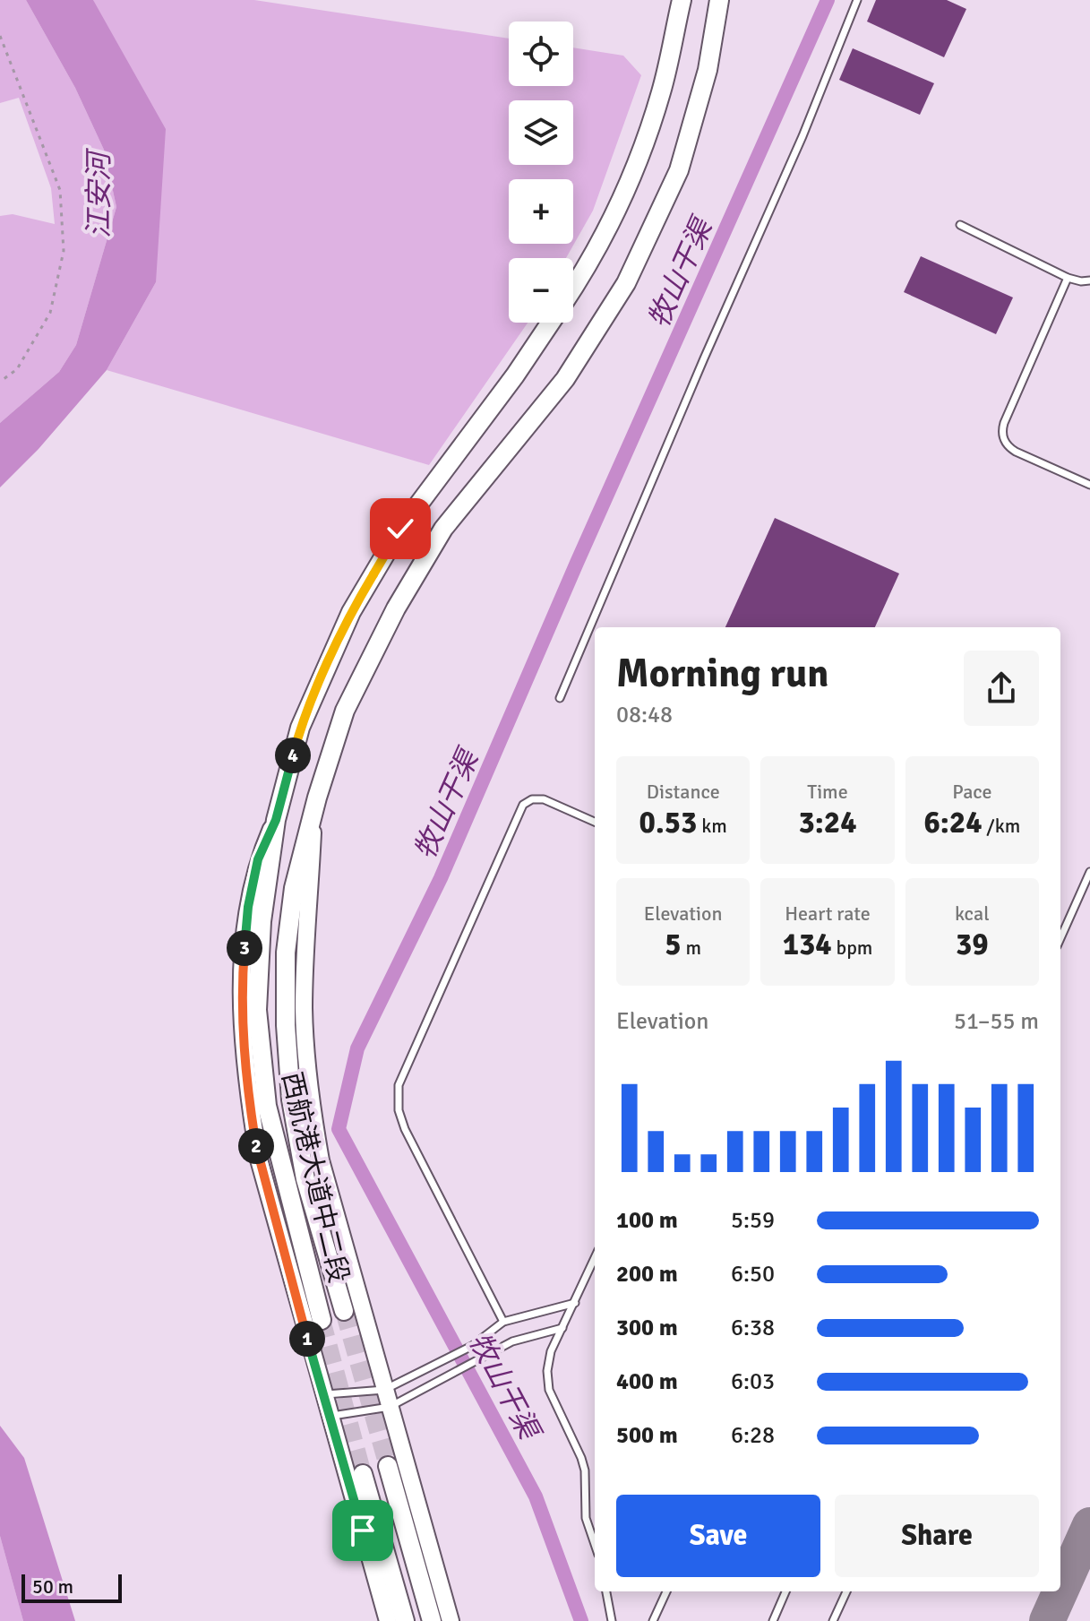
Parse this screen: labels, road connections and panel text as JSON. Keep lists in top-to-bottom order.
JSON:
{
  "streets": {
    "main road": ["西航港大道中二段"]
  },
  "water": ["江安河", "牧山干渠"],
  "scale_bar": "50 m",
  "page": {
    "map_buttons": ["+", "−"],
    "heading": ["Morning run", "08:48"],
    "pins": [
      "4",
      "3",
      "2",
      "1"
    ],
    "stats": [
      ["Distance", "0.53 km"],
      ["Time", "3:24"],
      ["Pace", "6:24 /km"],
      ["Elevation", "5 m"],
      ["Heart rate", "134 bpm"],
      ["kcal", "39"]
    ],
    "chart": ["Elevation", "51–55 m"],
    "list": [
      {
        "name": "100 m",
        "note": "5:59"
      },
      {
        "name": "200 m",
        "note": "6:50"
      },
      {
        "name": "300 m",
        "note": "6:38"
      },
      {
        "name": "400 m",
        "note": "6:03"
      },
      {
        "name": "500 m",
        "note": "6:28"
      }
    ],
    "buttons": ["Save", "Share"],
    "scale": "50 m"
  }
}
